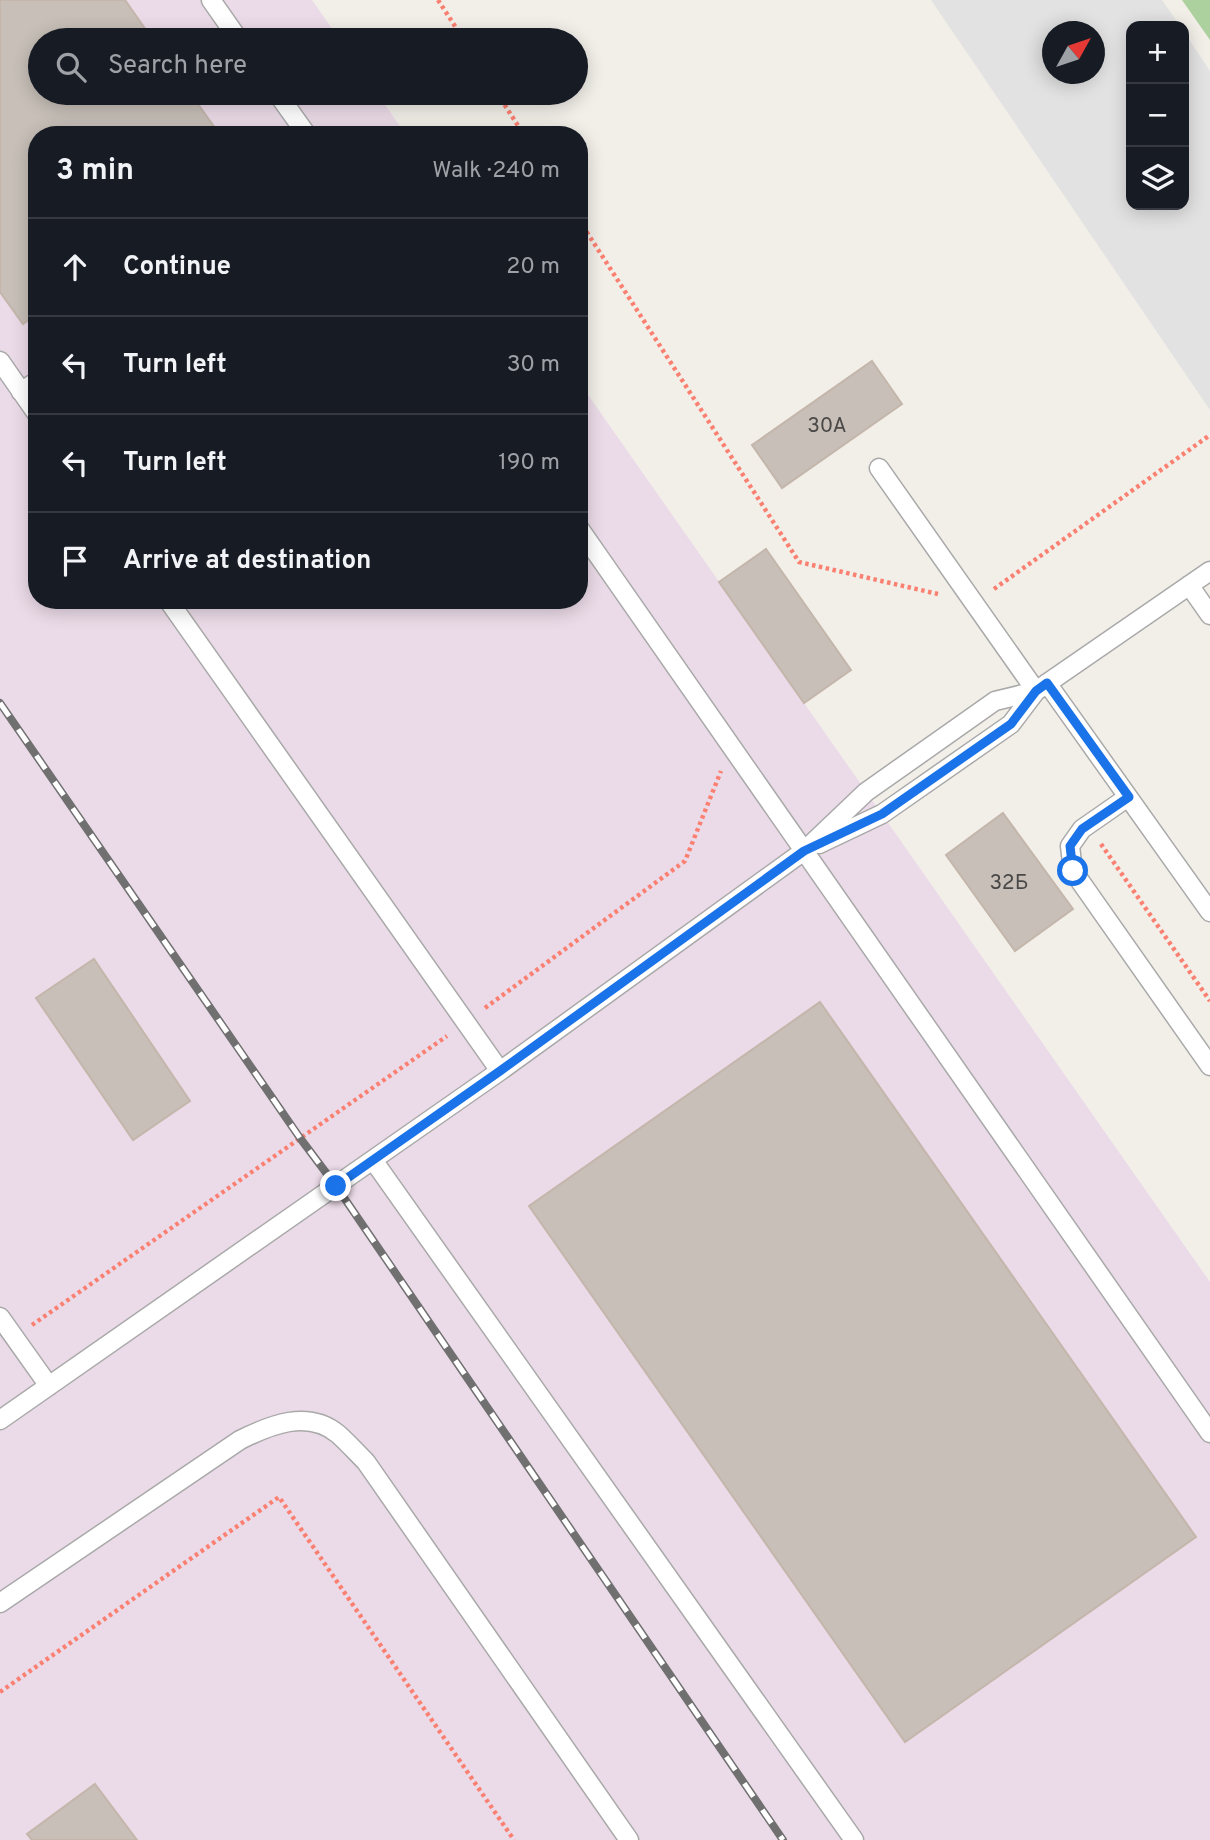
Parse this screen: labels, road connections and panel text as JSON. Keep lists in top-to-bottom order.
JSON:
{
  "house_numbers": ["30А", "32Б"],
  "north": "top right",
  "page": {
    "map_buttons": ["+", "−"],
    "search": "Search here",
    "heading": ["3 min", "Walk · 240 m"],
    "list": [
      ["Continue", "20 m"],
      ["Turn left", "30 m"],
      ["Turn left", "190 m"],
      "Arrive at destination"
    ]
  }
}
